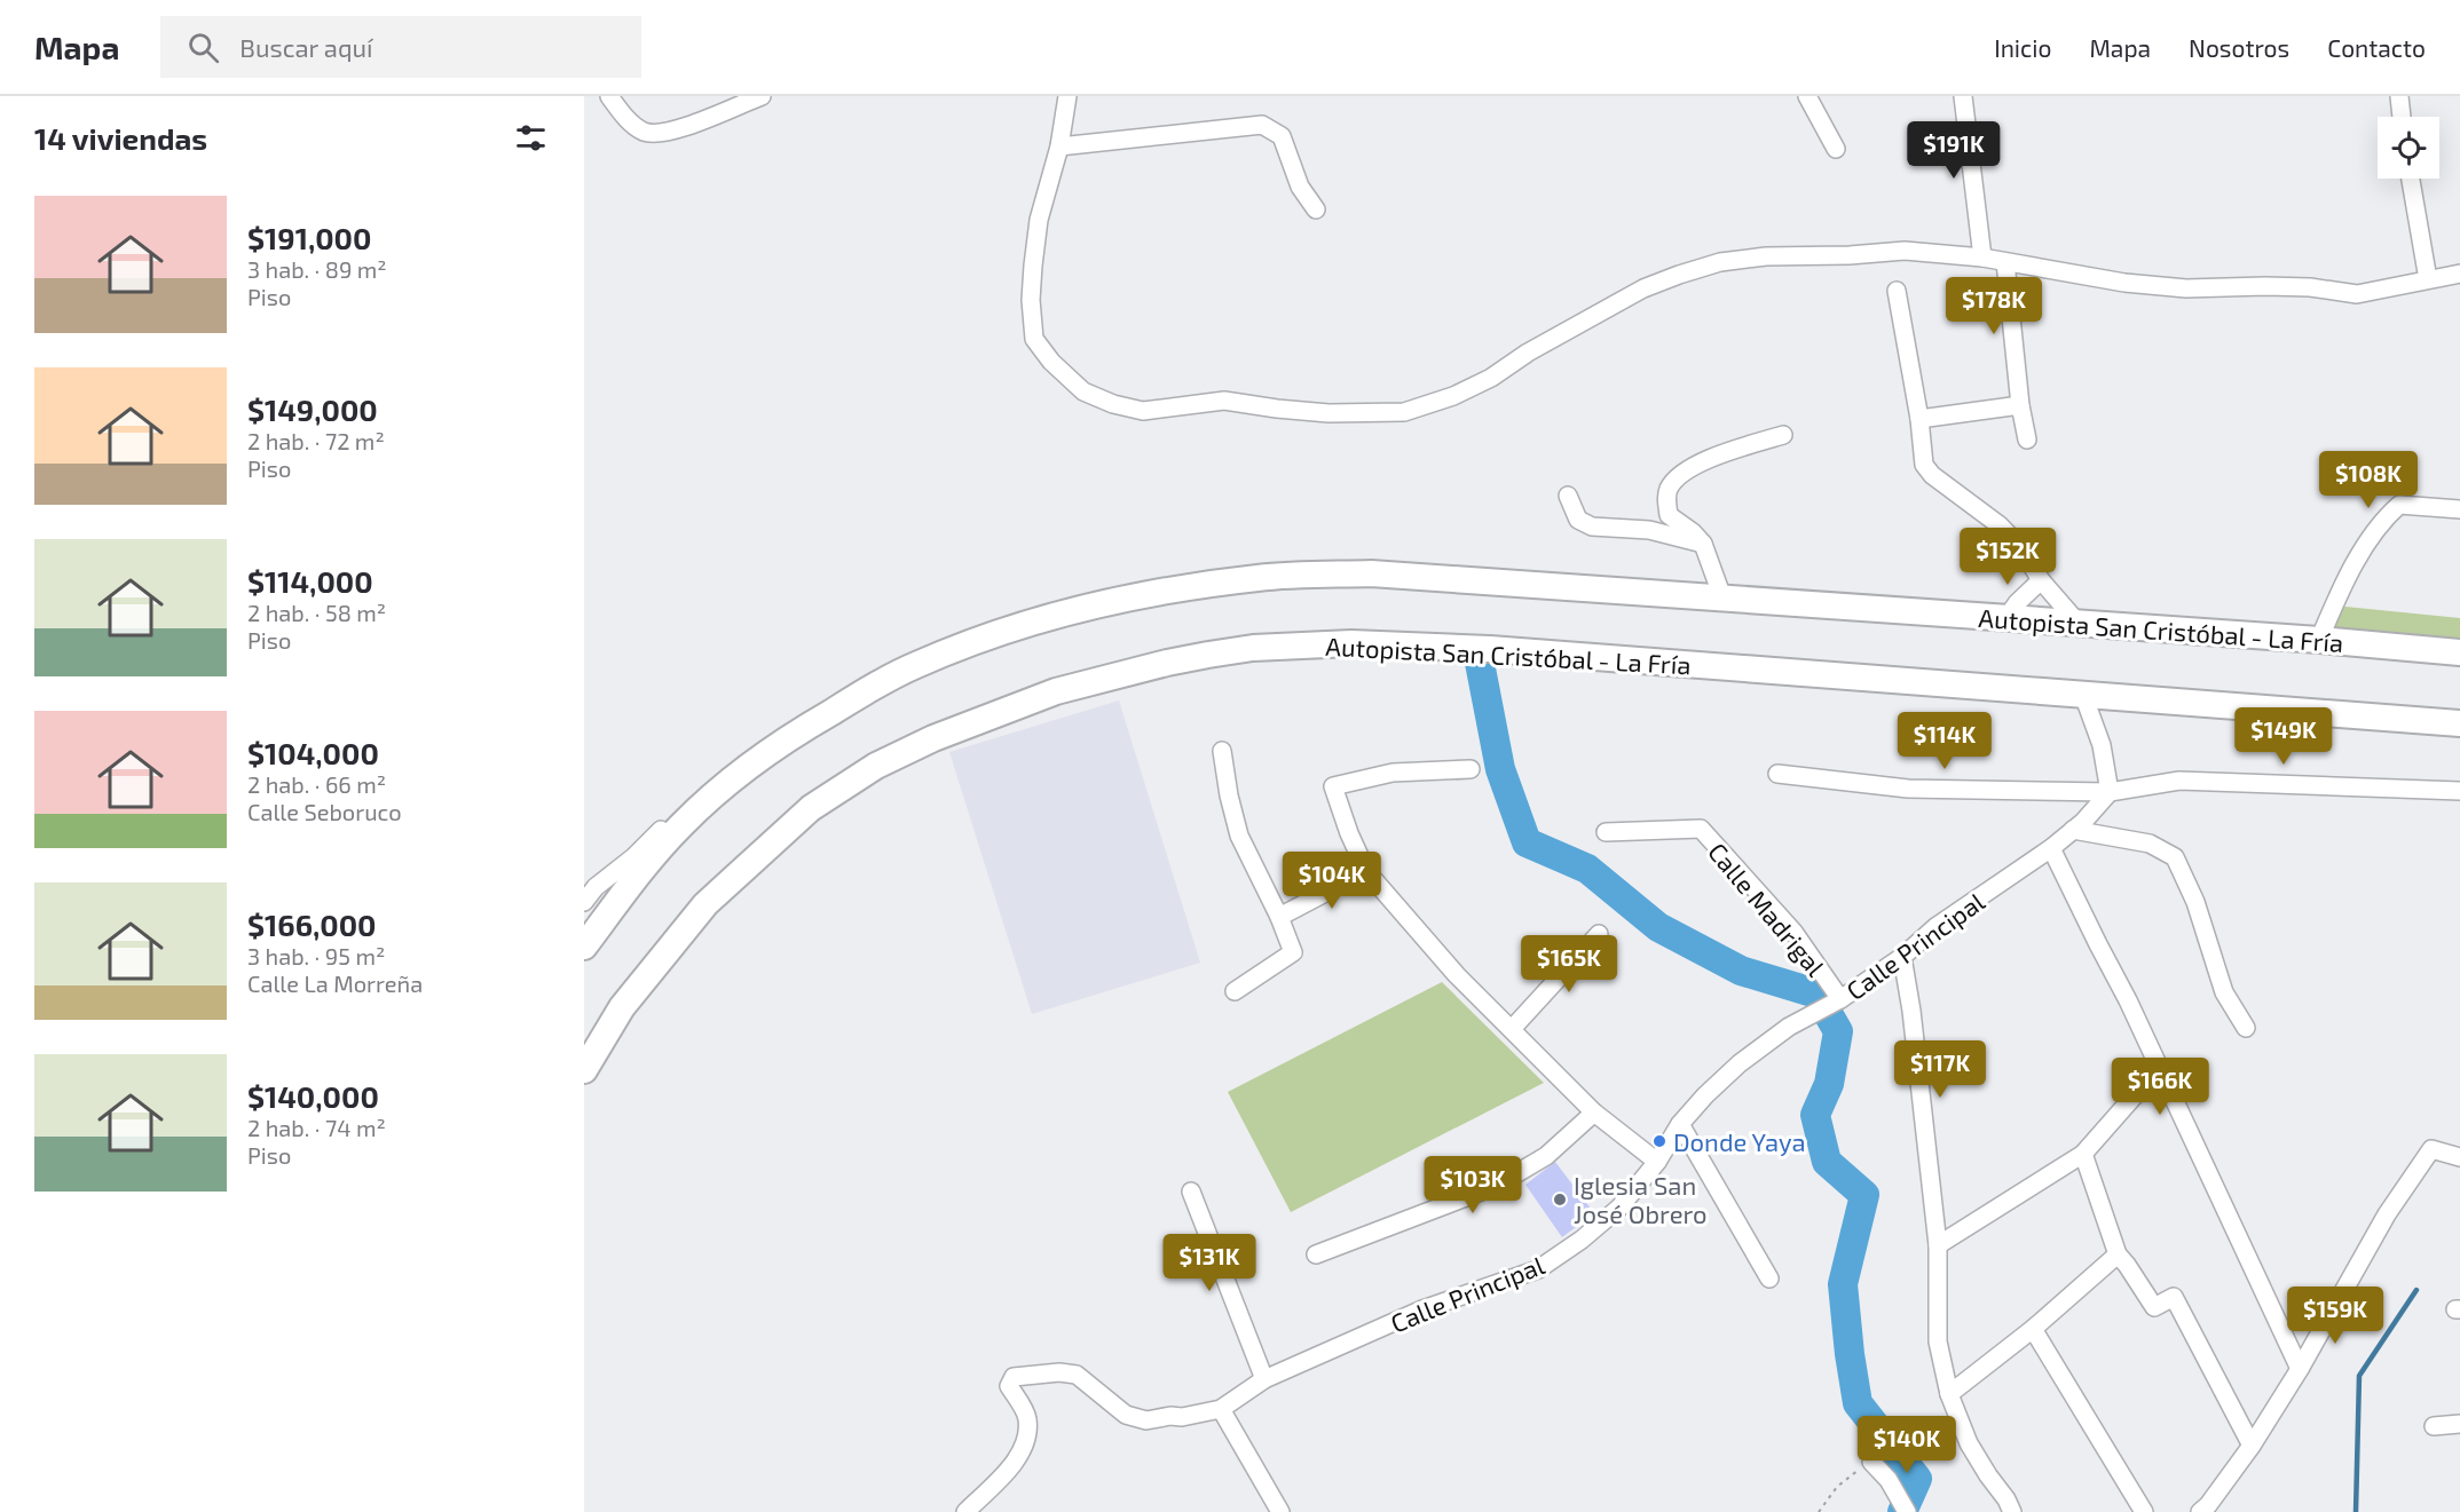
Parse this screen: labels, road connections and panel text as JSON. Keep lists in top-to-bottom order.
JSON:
{
  "streets": {
    "highway": ["Autopista San Cristóbal - La Fría"],
    "street": ["Calle Madrigal", "Calle Principal"]
  },
  "crossings": [
    ["Calle Madrigal", "Calle Principal"]
  ],
  "places": ["Donde Yaya", "Iglesia San José Obrero"],
  "page": {
    "header": "Mapa",
    "search": "Buscar aquí",
    "nav": [
      "Inicio",
      "Mapa",
      "Nosotros",
      "Contacto"
    ],
    "heading": "14 viviendas",
    "price": [
      "$191K",
      "$178K",
      "$108K",
      "$152K",
      "$149K",
      "$114K",
      "$104K",
      "$165K",
      "$117K",
      "$166K",
      "$103K",
      "$131K",
      "$159K",
      "$140K"
    ],
    "list": [
      {
        "name": "$191,000",
        "note": "3 hab. · 89 m² · Piso"
      },
      {
        "name": "$149,000",
        "note": "2 hab. · 72 m² · Piso"
      },
      {
        "name": "$114,000",
        "note": "2 hab. · 58 m² · Piso"
      },
      {
        "name": "$104,000",
        "note": "2 hab. · 66 m² · Calle Seboruco"
      },
      {
        "name": "$166,000",
        "note": "3 hab. · 95 m² · Calle La Morreña"
      },
      {
        "name": "$140,000",
        "note": "2 hab. · 74 m² · Piso"
      }
    ]
  }
}
